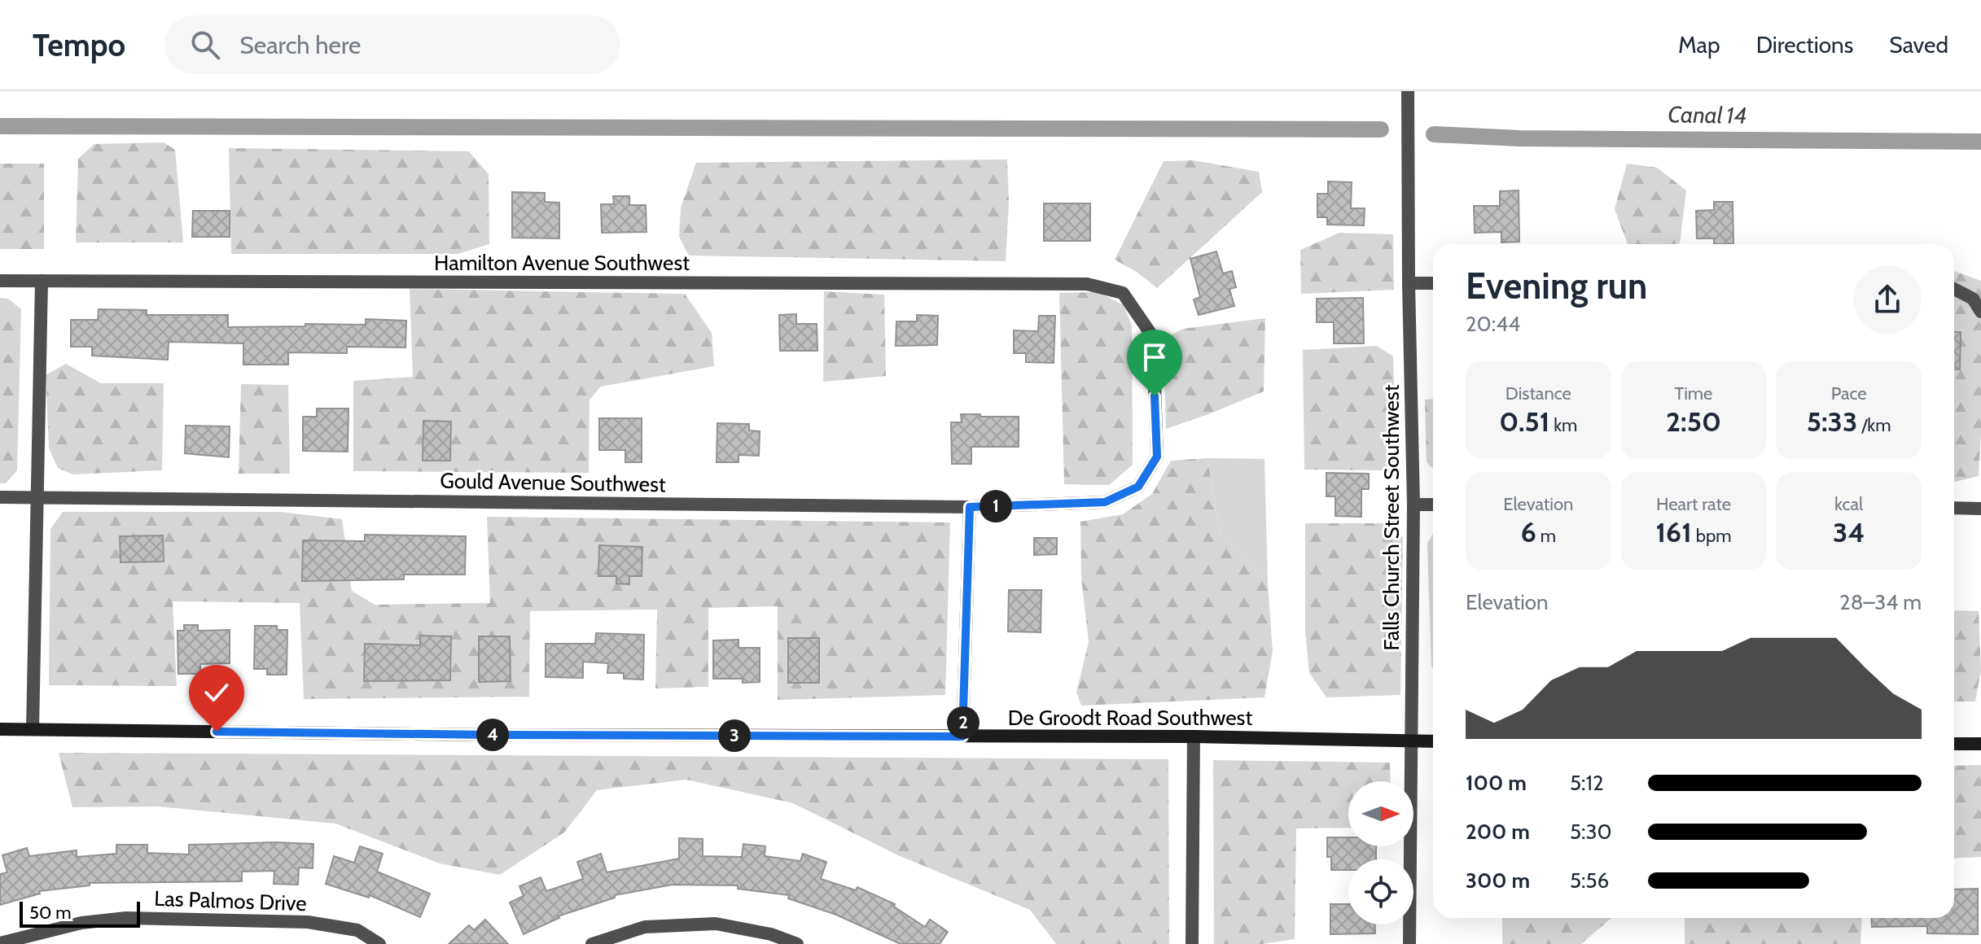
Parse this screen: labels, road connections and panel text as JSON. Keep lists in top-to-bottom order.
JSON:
{
  "streets": {
    "street": [
      "Hamilton Avenue Southwest",
      "Gould Avenue Southwest",
      "Falls Church Street Southwest",
      "De Groodt Road Southwest",
      "Las Palmos Drive"
    ]
  },
  "crossings": [
    ["Hamilton Avenue Southwest", "Gould Avenue Southwest"],
    ["Falls Church Street Southwest", "De Groodt Road Southwest"]
  ],
  "water": ["Canal 14"],
  "scale_bar": "50 m",
  "north": "right",
  "page": {
    "header": "Tempo",
    "search": "Search here",
    "nav": ["Map", "Directions", "Saved"],
    "heading": ["Evening run", "20:44"],
    "stats": [
      ["Distance", "0.51 km"],
      ["Time", "2:50"],
      ["Pace", "5:33 /km"],
      ["Elevation", "6 m"],
      ["Heart rate", "161 bpm"],
      ["kcal", "34"]
    ],
    "pins": [
      "1",
      "2",
      "4",
      "3"
    ],
    "chart": ["Elevation", "28–34 m"],
    "list": [
      {
        "name": "100 m",
        "note": "5:12"
      },
      {
        "name": "200 m",
        "note": "5:30"
      },
      {
        "name": "300 m",
        "note": "5:56"
      }
    ],
    "scale": "50 m"
  }
}
